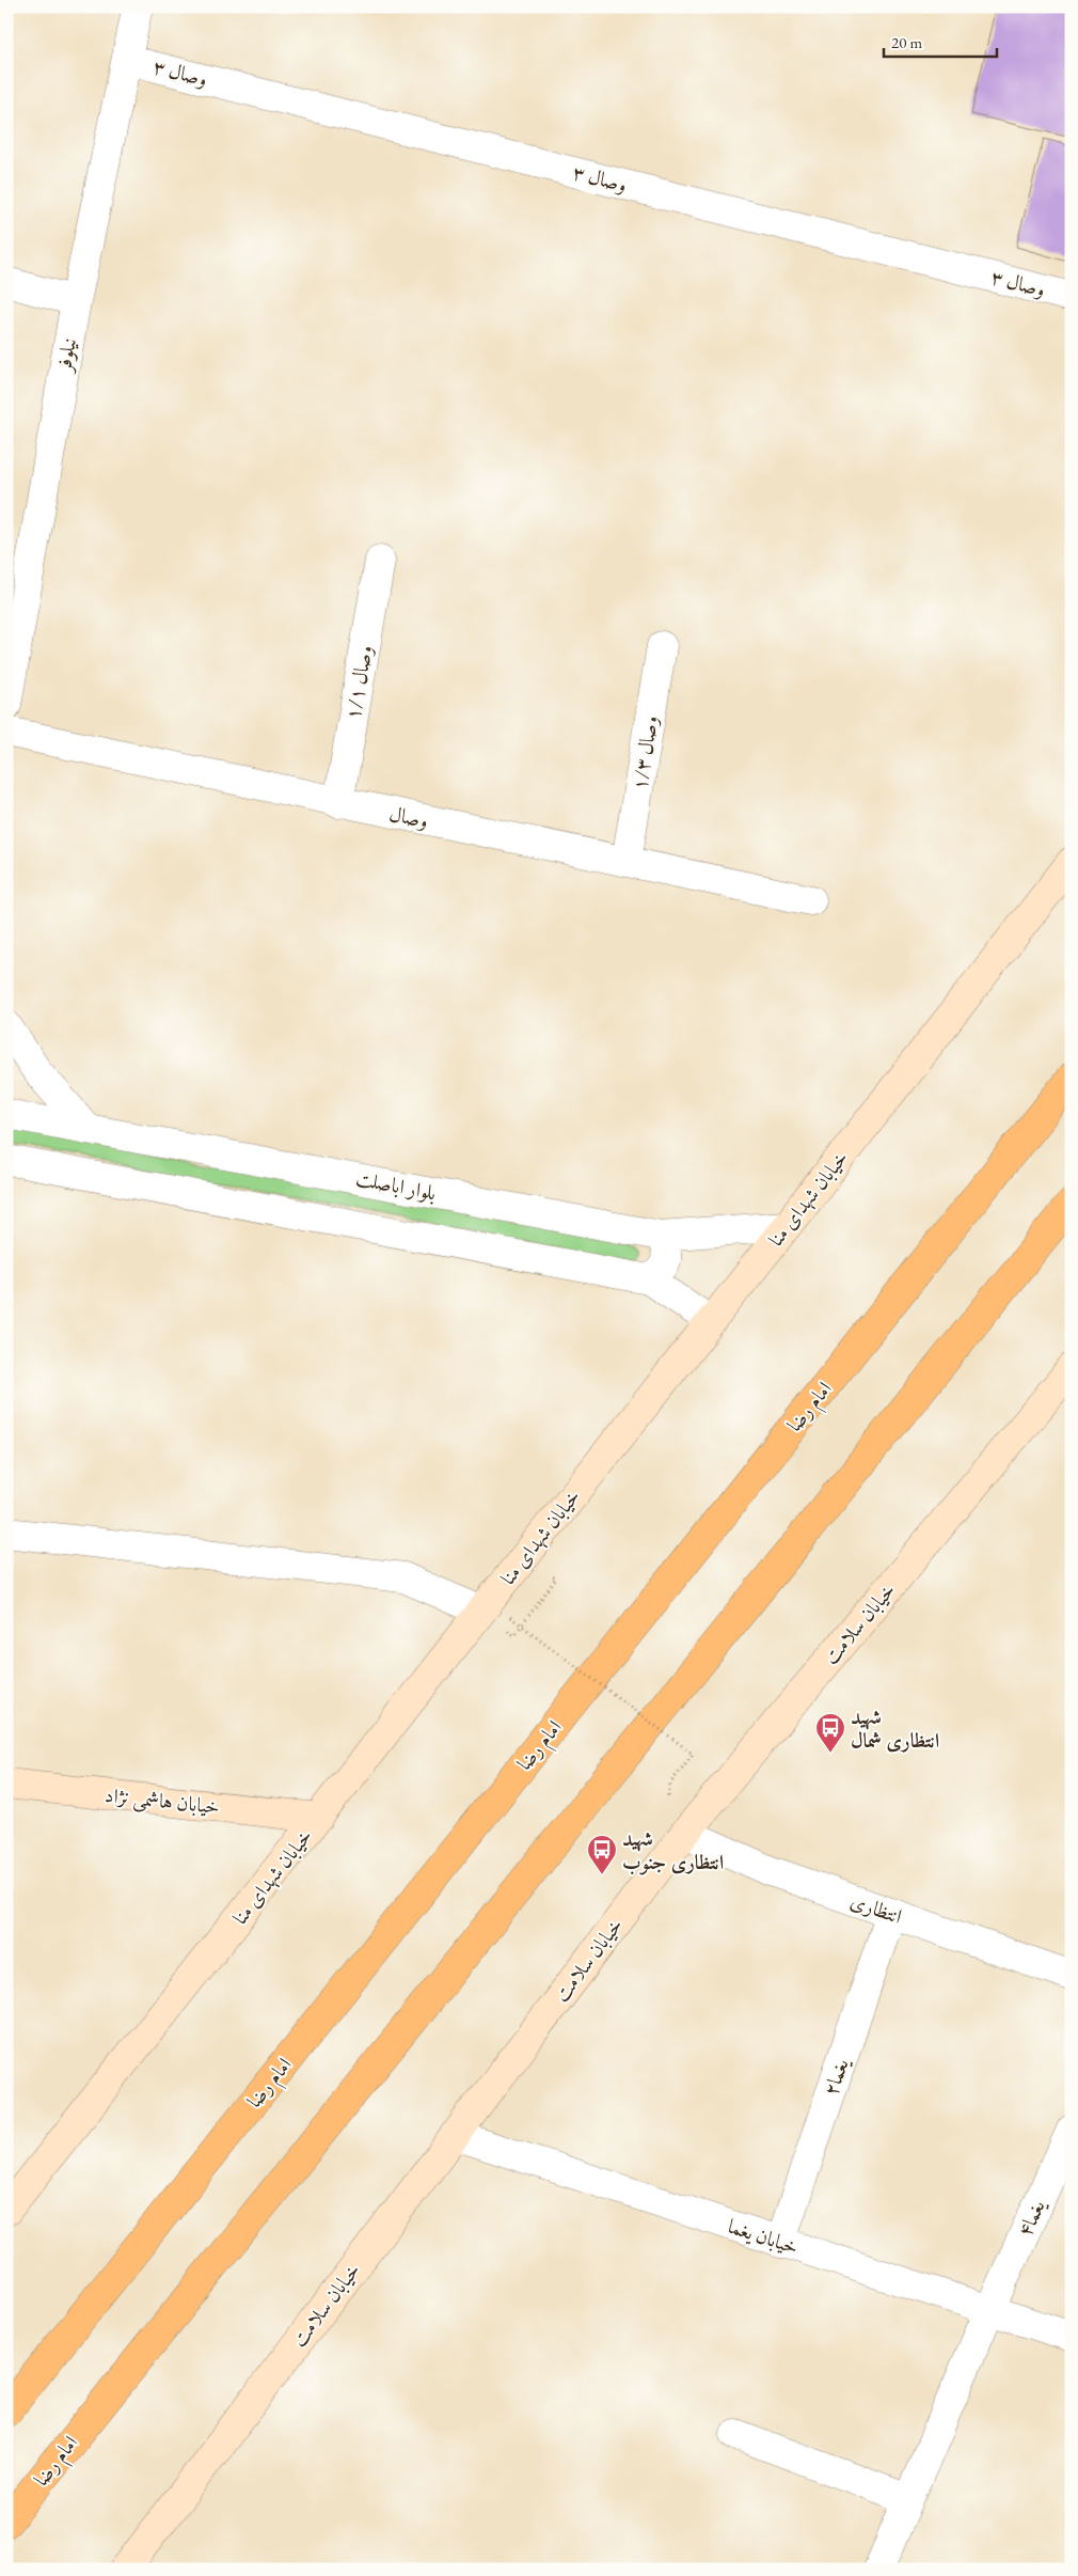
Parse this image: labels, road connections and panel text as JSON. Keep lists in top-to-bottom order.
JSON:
{
  "streets": {
    "highway": ["امام رضا"],
    "street": [
      "وصال ۳",
      "نیلوفر",
      "وصال ۱/۱",
      "وصال ۱/۳",
      "وصال",
      "بلوار اباصلت",
      "خیابان شهدای منا",
      "خیابان سلامت",
      "خیابان هاشمی نژاد",
      "انتظاری",
      "یغما۲",
      "یغما۴",
      "خیابان یغما"
    ]
  },
  "crossings": [
    ["وصال ۳", "نیلوفر"],
    ["وصال ۱/۱", "وصال"],
    ["وصال ۱/۳", "وصال"],
    ["بلوار اباصلت", "خیابان شهدای منا"],
    ["خیابان شهدای منا", "خیابان هاشمی نژاد"],
    ["خیابان سلامت", "انتظاری"],
    ["خیابان سلامت", "خیابان یغما"],
    ["انتظاری", "یغما۲"],
    ["یغما۲", "خیابان یغما"],
    ["یغما۴", "خیابان یغما"]
  ],
  "places": {
    "bus stop": ["شهید انتظاری شمال", "شهید انتظاری جنوب"]
  },
  "scale_bar": "20 m"
}
